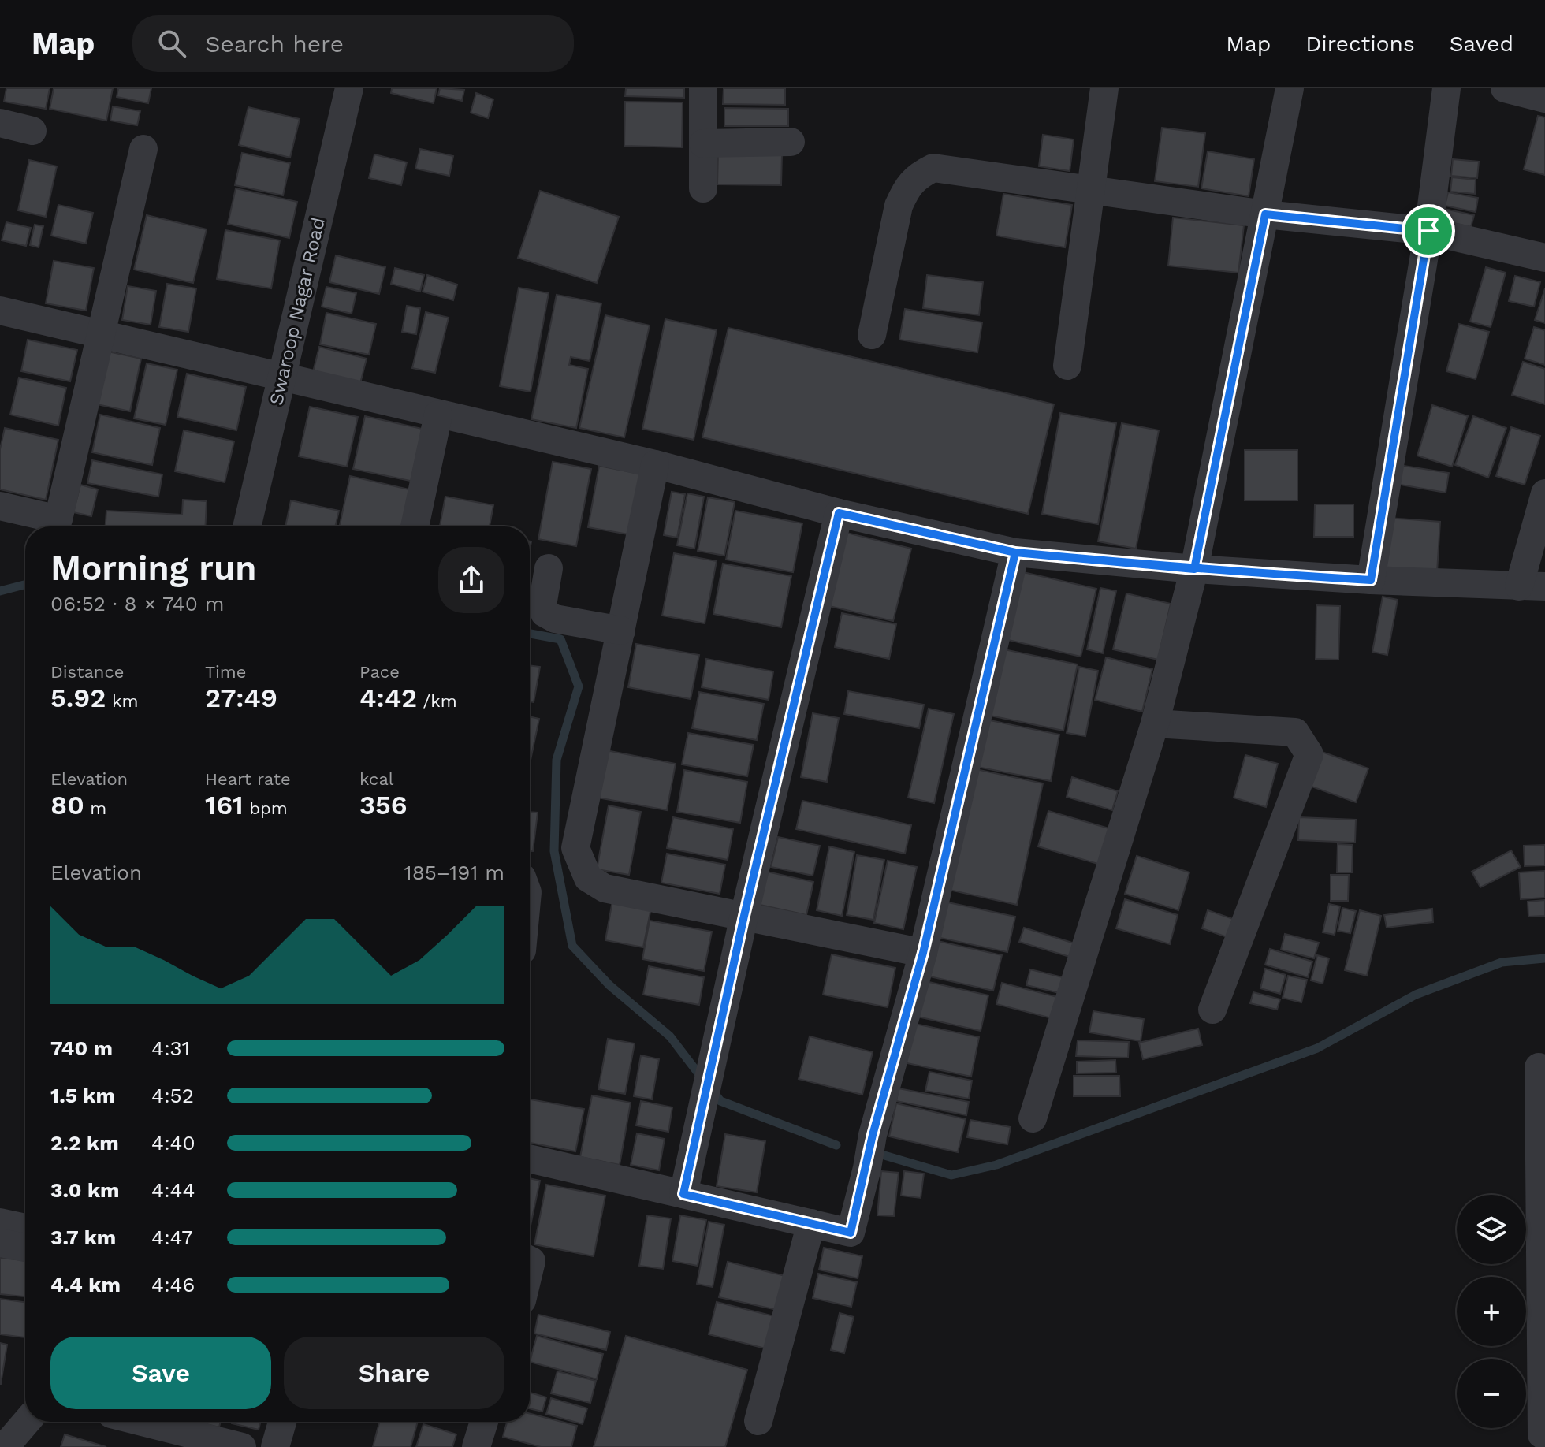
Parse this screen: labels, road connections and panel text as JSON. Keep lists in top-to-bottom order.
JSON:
{
  "streets": {
    "street": ["Swaroop Nagar Road"]
  },
  "page": {
    "header": "Map",
    "search": "Search here",
    "nav": ["Map", "Directions", "Saved"],
    "heading": ["Morning run", "06:52 · 8 × 740 m"],
    "stats": [
      ["Distance", "5.92 km"],
      ["Time", "27:49"],
      ["Pace", "4:42 /km"],
      ["Elevation", "80 m"],
      ["Heart rate", "161 bpm"],
      ["kcal", "356"]
    ],
    "chart": ["Elevation", "185–191 m"],
    "list": [
      {
        "name": "740 m",
        "note": "4:31"
      },
      {
        "name": "1.5 km",
        "note": "4:52"
      },
      {
        "name": "2.2 km",
        "note": "4:40"
      },
      {
        "name": "3.0 km",
        "note": "4:44"
      },
      {
        "name": "3.7 km",
        "note": "4:47"
      },
      {
        "name": "4.4 km",
        "note": "4:46"
      }
    ],
    "map_buttons": ["+", "−"],
    "buttons": ["Save", "Share"]
  }
}
